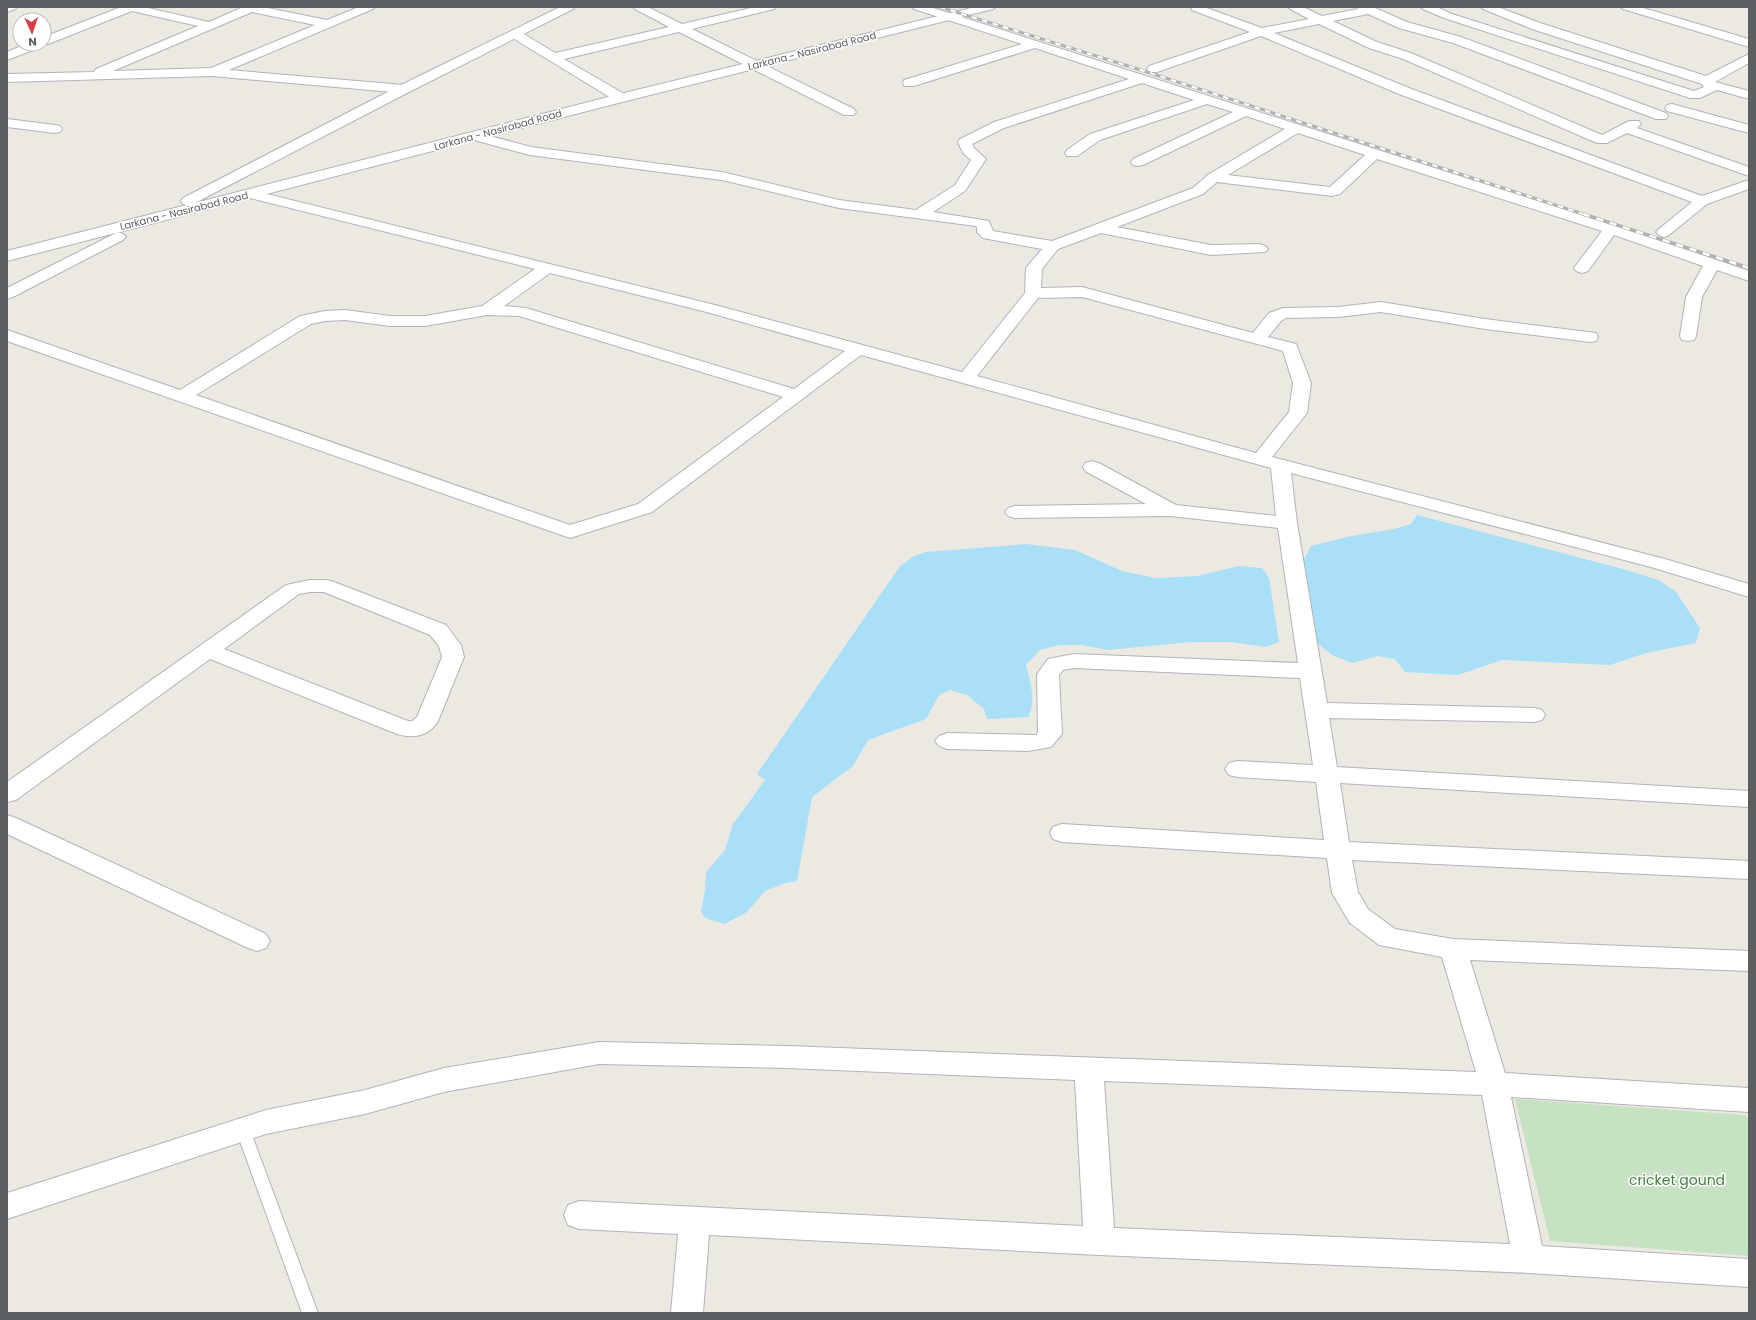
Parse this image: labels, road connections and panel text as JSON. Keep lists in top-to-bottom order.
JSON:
{
  "streets": {
    "street": ["Larkana - Nasirabad Road"]
  },
  "parks": ["cricket gound"],
  "north": "bottom"
}
